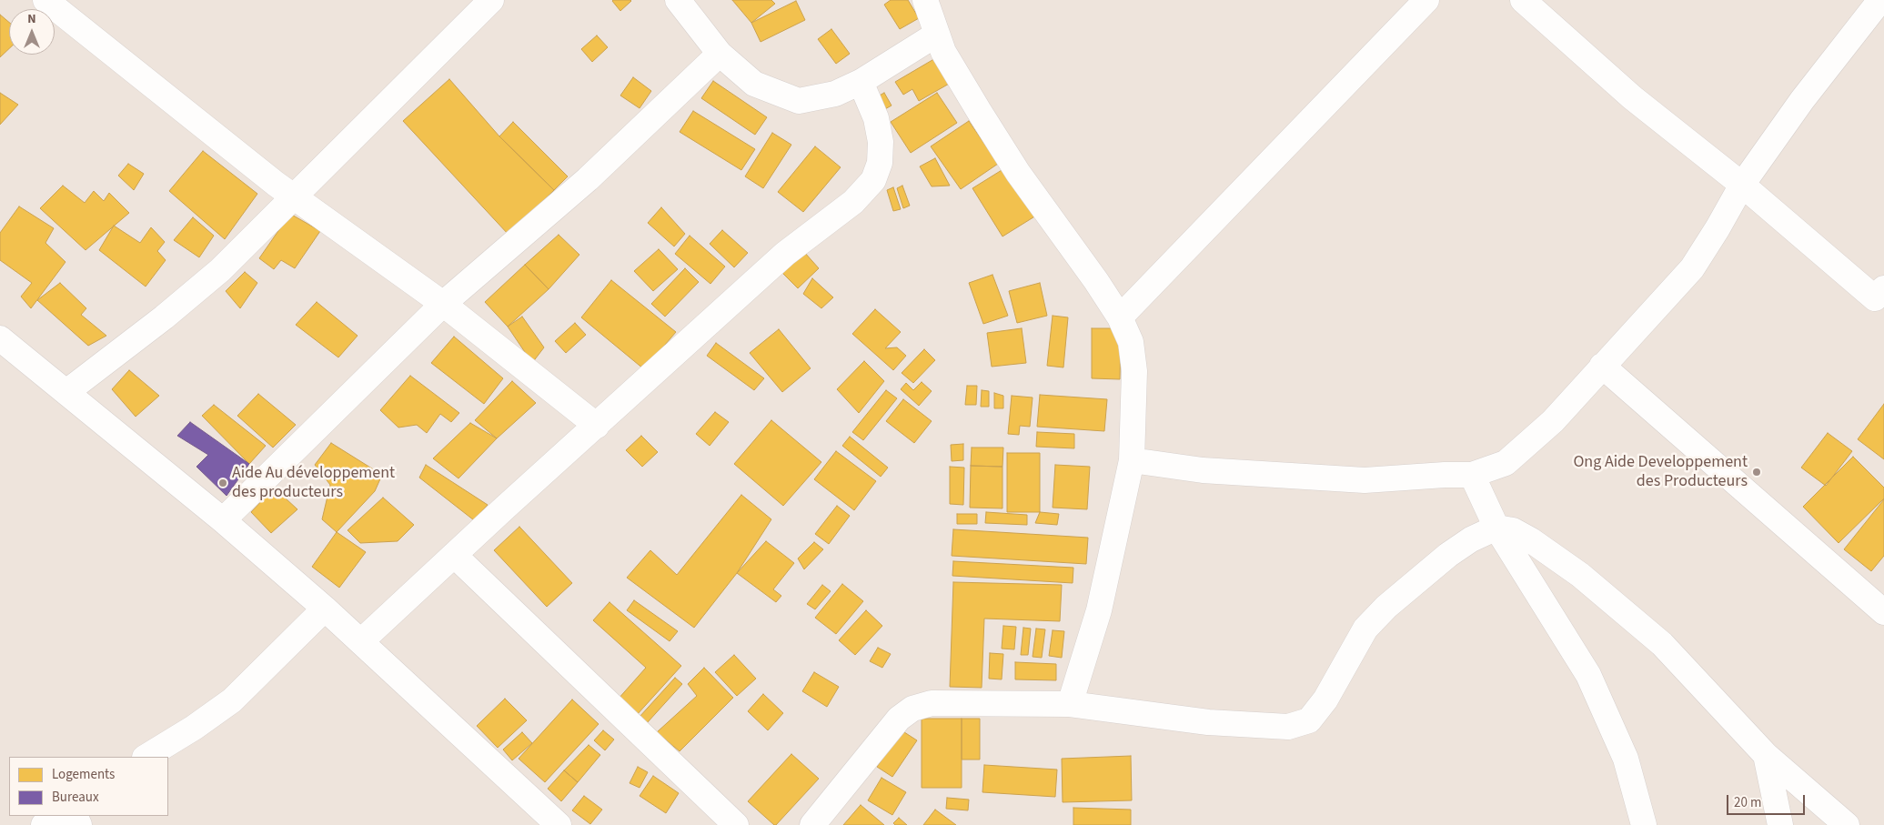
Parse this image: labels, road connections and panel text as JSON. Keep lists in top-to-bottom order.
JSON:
{
  "places": ["Ong Aide Developpement des Producteurs", "Aide Au développement des producteurs"],
  "legend": ["Logements", "Bureaux"],
  "scale_bar": "20 m",
  "north": "top"
}
